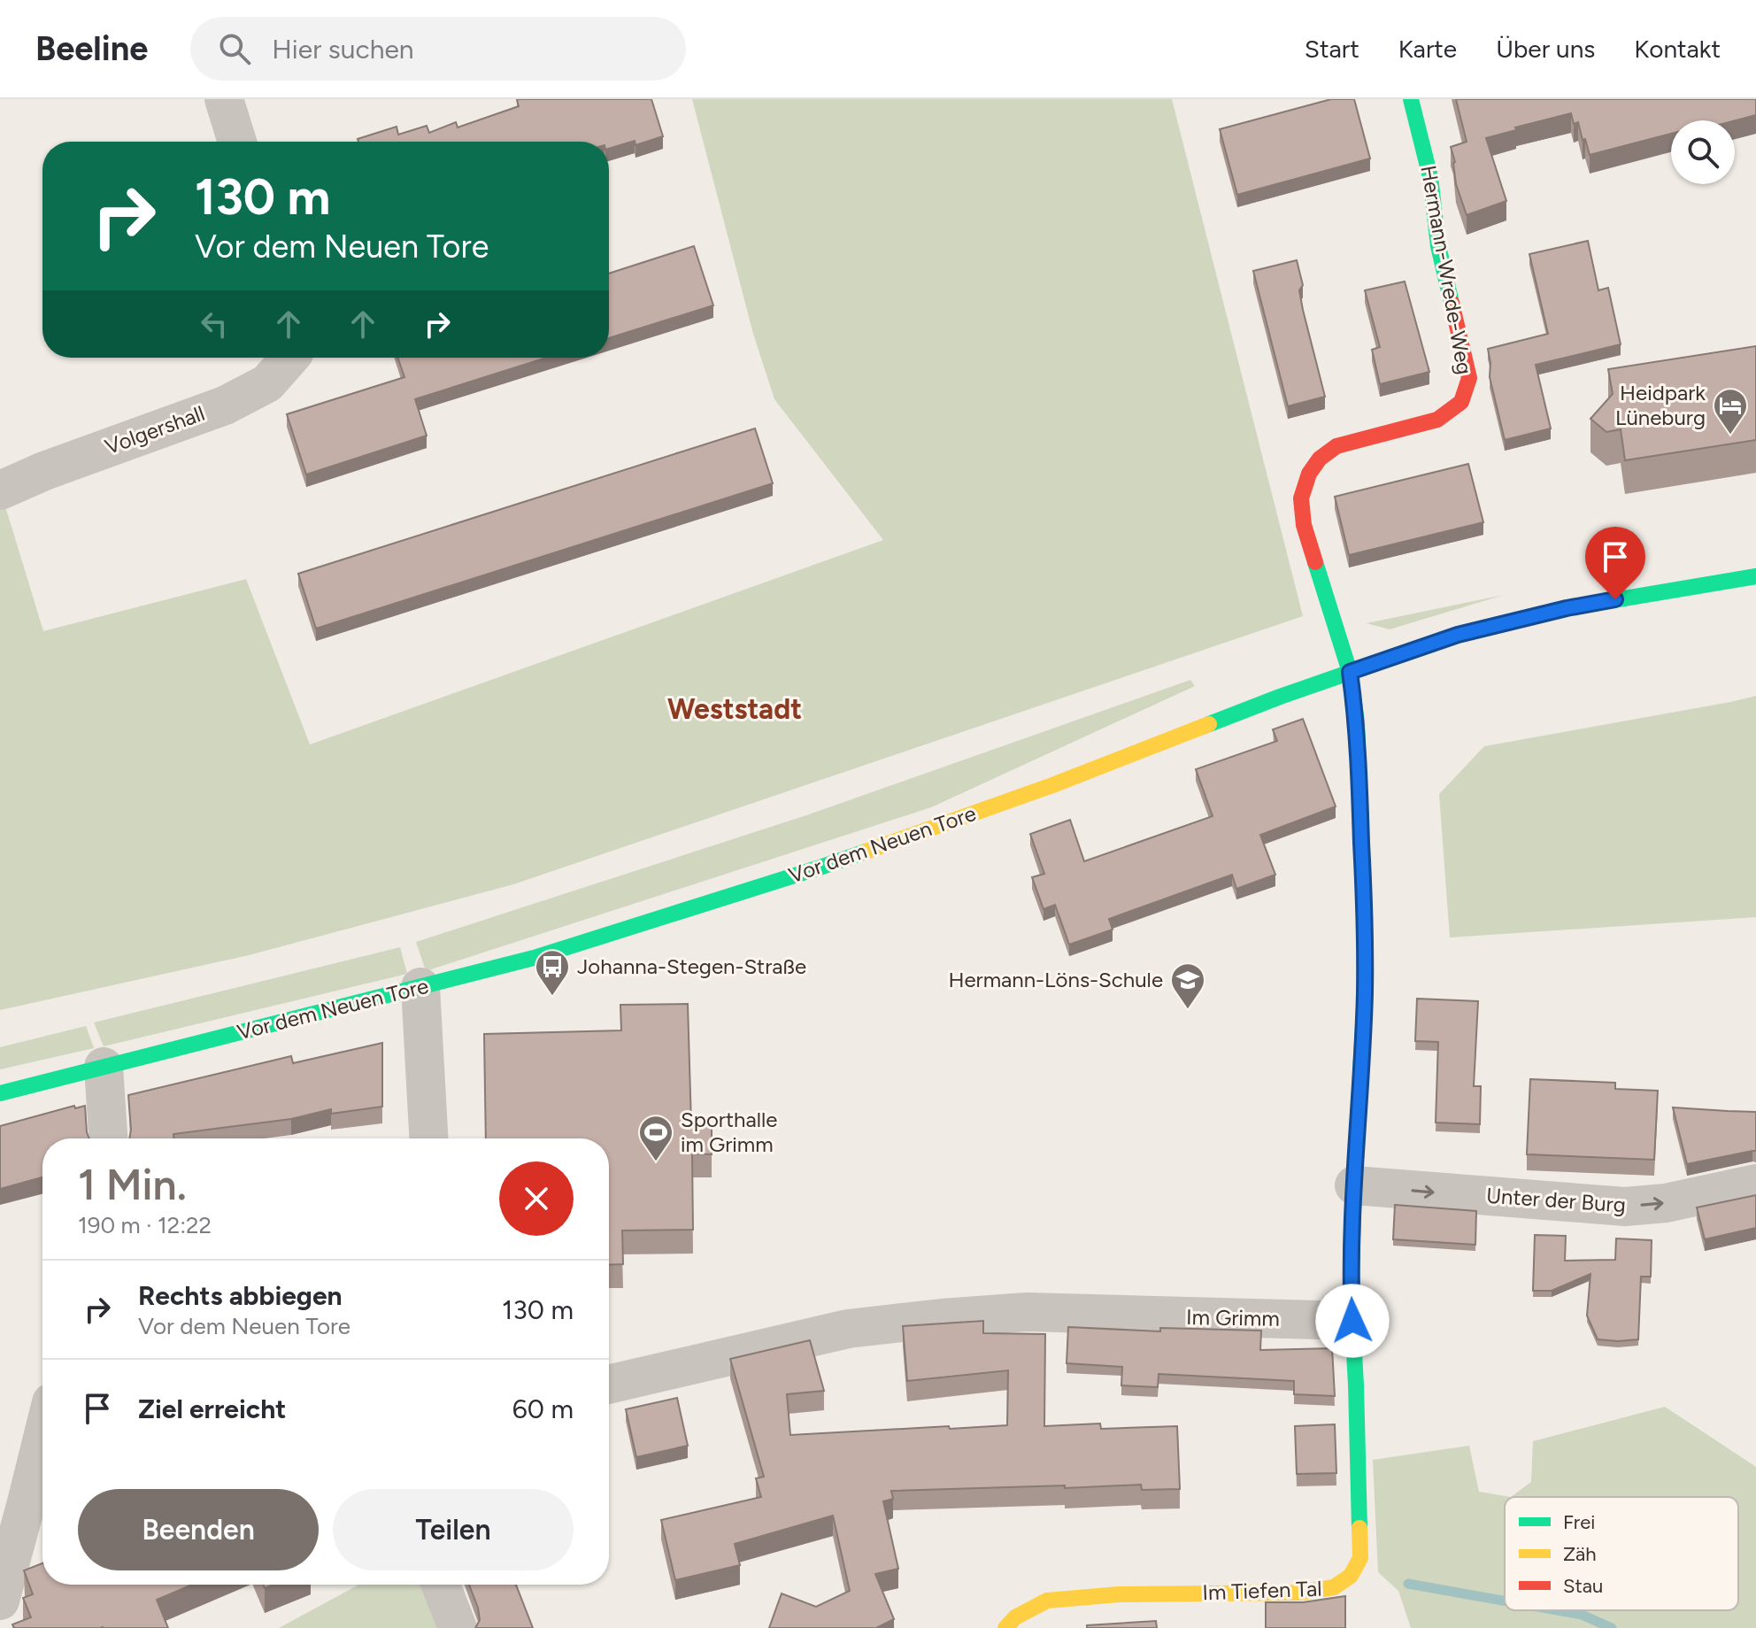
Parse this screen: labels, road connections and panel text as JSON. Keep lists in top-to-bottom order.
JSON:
{
  "streets": {
    "street": [
      "Hermann-Wrede-Weg",
      "Volgershall",
      "Vor dem Neuen Tore",
      "Unter der Burg",
      "Im Grimm",
      "Im Tiefen Tal"
    ]
  },
  "crossings": [
    ["Hermann-Wrede-Weg", "Vor dem Neuen Tore"],
    ["Im Grimm", "Im Tiefen Tal"]
  ],
  "one_way": ["Unter der Burg"],
  "districts": ["Weststadt"],
  "places": {
    "hotel": ["Heidpark Lüneburg"],
    "bus stop": ["Johanna-Stegen-Straße"],
    "school or university": ["Hermann-Löns-Schule"],
    "sports": ["Sporthalle im Grimm"]
  },
  "legend": ["Frei", "Zäh", "Stau"],
  "page": {
    "header": "Beeline",
    "search": "Hier suchen",
    "nav": [
      "Start",
      "Karte",
      "Über uns",
      "Kontakt"
    ],
    "turn": ["130 m", "Vor dem Neuen Tore"],
    "heading": ["1 Min.", "190 m · 12:22"],
    "list": [
      {
        "name": "Rechts abbiegen",
        "note": "Vor dem Neuen Tore",
        "value": "130 m"
      },
      {
        "name": "Ziel erreicht",
        "value": "60 m"
      }
    ],
    "buttons": ["Beenden", "Teilen"]
  }
}
